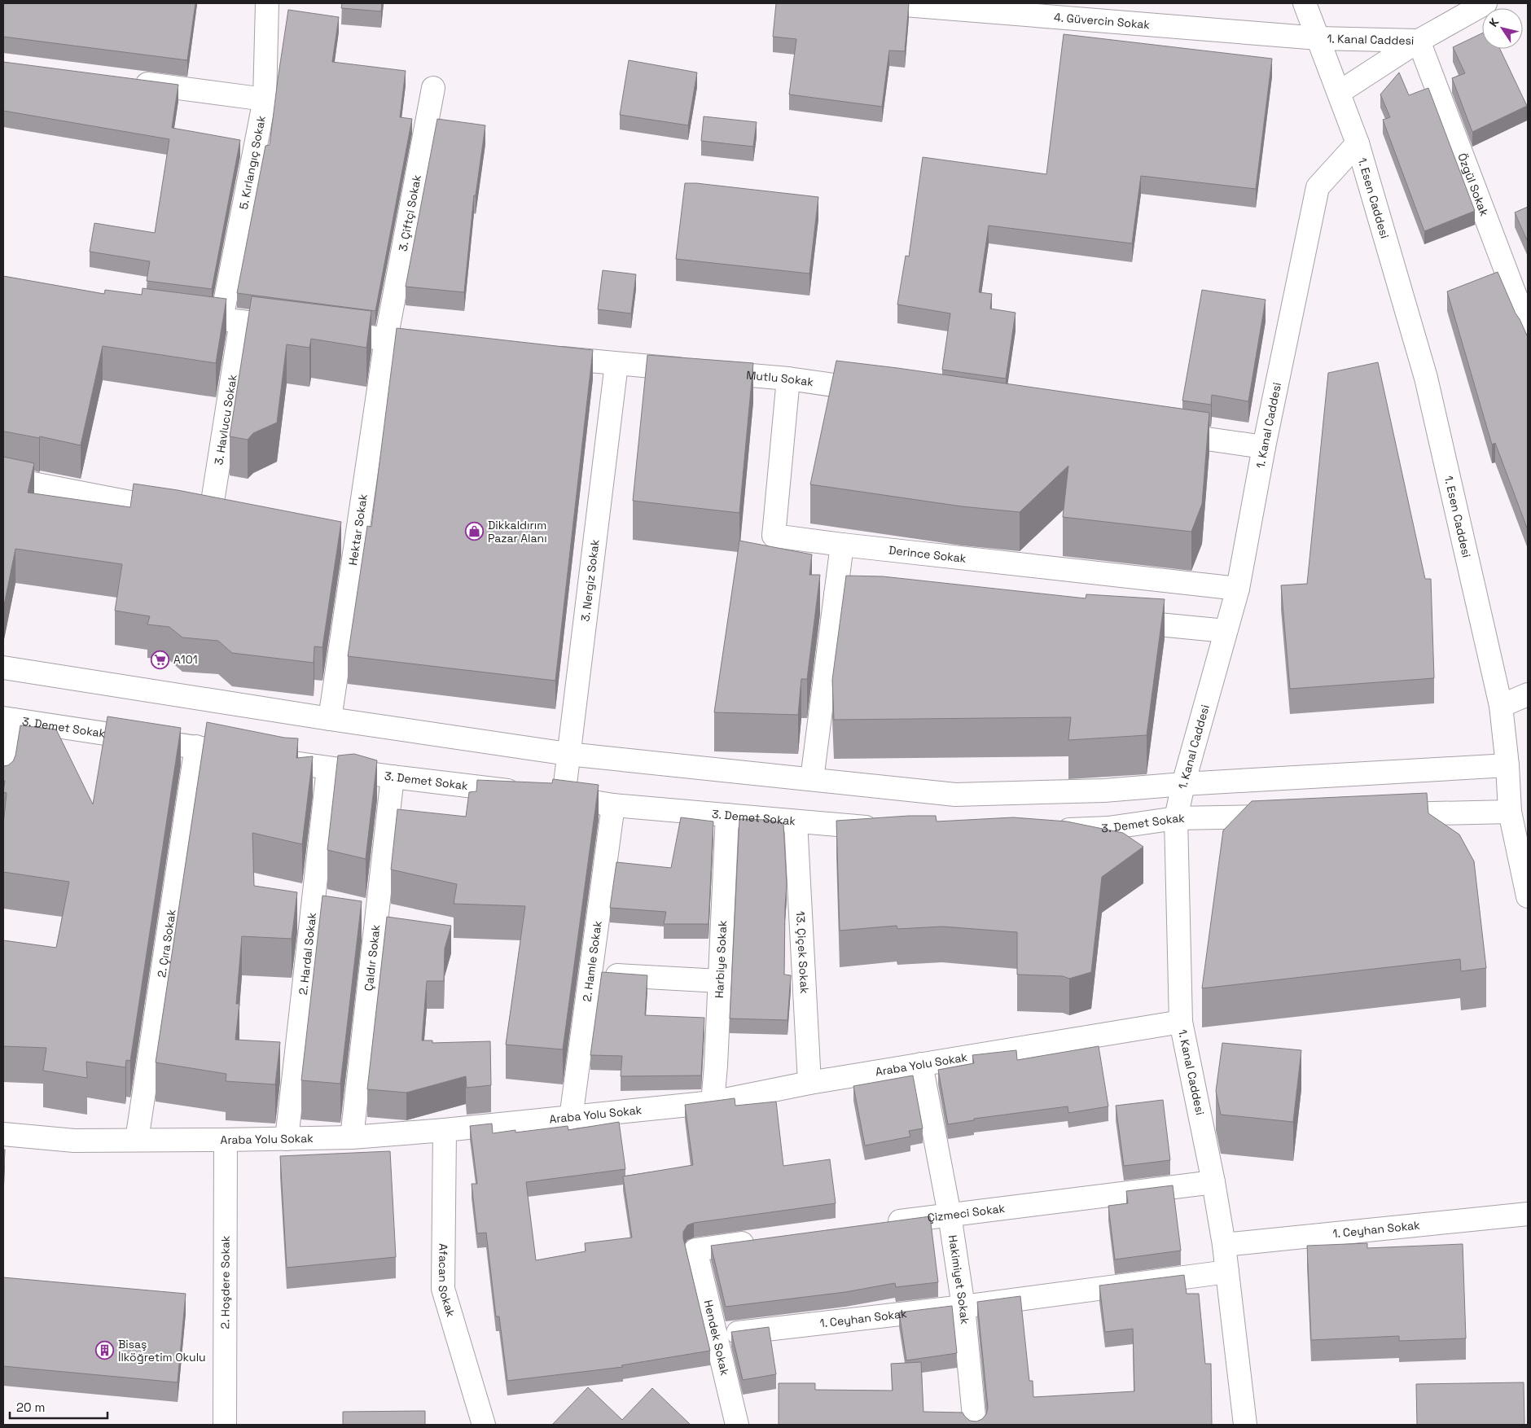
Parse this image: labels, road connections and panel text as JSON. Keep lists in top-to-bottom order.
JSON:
{
  "streets": {
    "street": [
      "4. Güvercin Sokak",
      "1. Kanal Caddesi",
      "5. Kırlangıç Sokak",
      "Özgül Sokak",
      "1. Esen Caddesi",
      "3. Çiftçi Sokak",
      "Mutlu Sokak",
      "3. Havlucu Sokak",
      "Hektar Sokak",
      "Derince Sokak",
      "3. Nergiz Sokak",
      "3. Demet Sokak",
      "2. Çıra Sokak",
      "13. Çiçek Sokak",
      "2. Hardal Sokak",
      "Çaldır Sokak",
      "Harbiye Sokak",
      "2. Hamle Sokak",
      "Araba Yolu Sokak",
      "Çizmeci Sokak",
      "1. Ceyhan Sokak",
      "Afacan Sokak",
      "Hakimiyet Sokak",
      "2. Hoşdere Sokak",
      "Hendek Sokak"
    ]
  },
  "crossings": [
    ["4. Güvercin Sokak", "1. Kanal Caddesi"],
    ["1. Kanal Caddesi", "Özgül Sokak"],
    ["1. Kanal Caddesi", "1. Esen Caddesi"],
    ["1. Kanal Caddesi", "Derince Sokak"],
    ["1. Kanal Caddesi", "3. Demet Sokak"],
    ["1. Kanal Caddesi", "Araba Yolu Sokak"],
    ["1. Kanal Caddesi", "Çizmeci Sokak"],
    ["1. Kanal Caddesi", "1. Ceyhan Sokak"],
    ["5. Kırlangıç Sokak", "3. Havlucu Sokak"],
    ["3. Çiftçi Sokak", "Hektar Sokak"],
    ["Mutlu Sokak", "Derince Sokak"],
    ["Mutlu Sokak", "3. Nergiz Sokak"],
    ["3. Nergiz Sokak", "3. Demet Sokak"],
    ["3. Demet Sokak", "2. Çıra Sokak"],
    ["3. Demet Sokak", "13. Çiçek Sokak"],
    ["3. Demet Sokak", "2. Hardal Sokak"],
    ["3. Demet Sokak", "Çaldır Sokak"],
    ["3. Demet Sokak", "Harbiye Sokak"],
    ["3. Demet Sokak", "2. Hamle Sokak"],
    ["2. Çıra Sokak", "Araba Yolu Sokak"],
    ["13. Çiçek Sokak", "Araba Yolu Sokak"],
    ["2. Hardal Sokak", "Araba Yolu Sokak"],
    ["Çaldır Sokak", "Araba Yolu Sokak"],
    ["Harbiye Sokak", "Araba Yolu Sokak"],
    ["2. Hamle Sokak", "Araba Yolu Sokak"],
    ["Araba Yolu Sokak", "Afacan Sokak"],
    ["Araba Yolu Sokak", "Hakimiyet Sokak"],
    ["Araba Yolu Sokak", "2. Hoşdere Sokak"],
    ["Çizmeci Sokak", "Hakimiyet Sokak"],
    ["1. Ceyhan Sokak", "Hakimiyet Sokak"],
    ["1. Ceyhan Sokak", "Hendek Sokak"]
  ],
  "places": {
    "shop": ["Dikkaldırım Pazar Alanı"],
    "supermarket": ["A101"],
    "building": ["Bisaş İlköğretim Okulu"]
  },
  "scale_bar": "20 m",
  "north": "top left"
}
